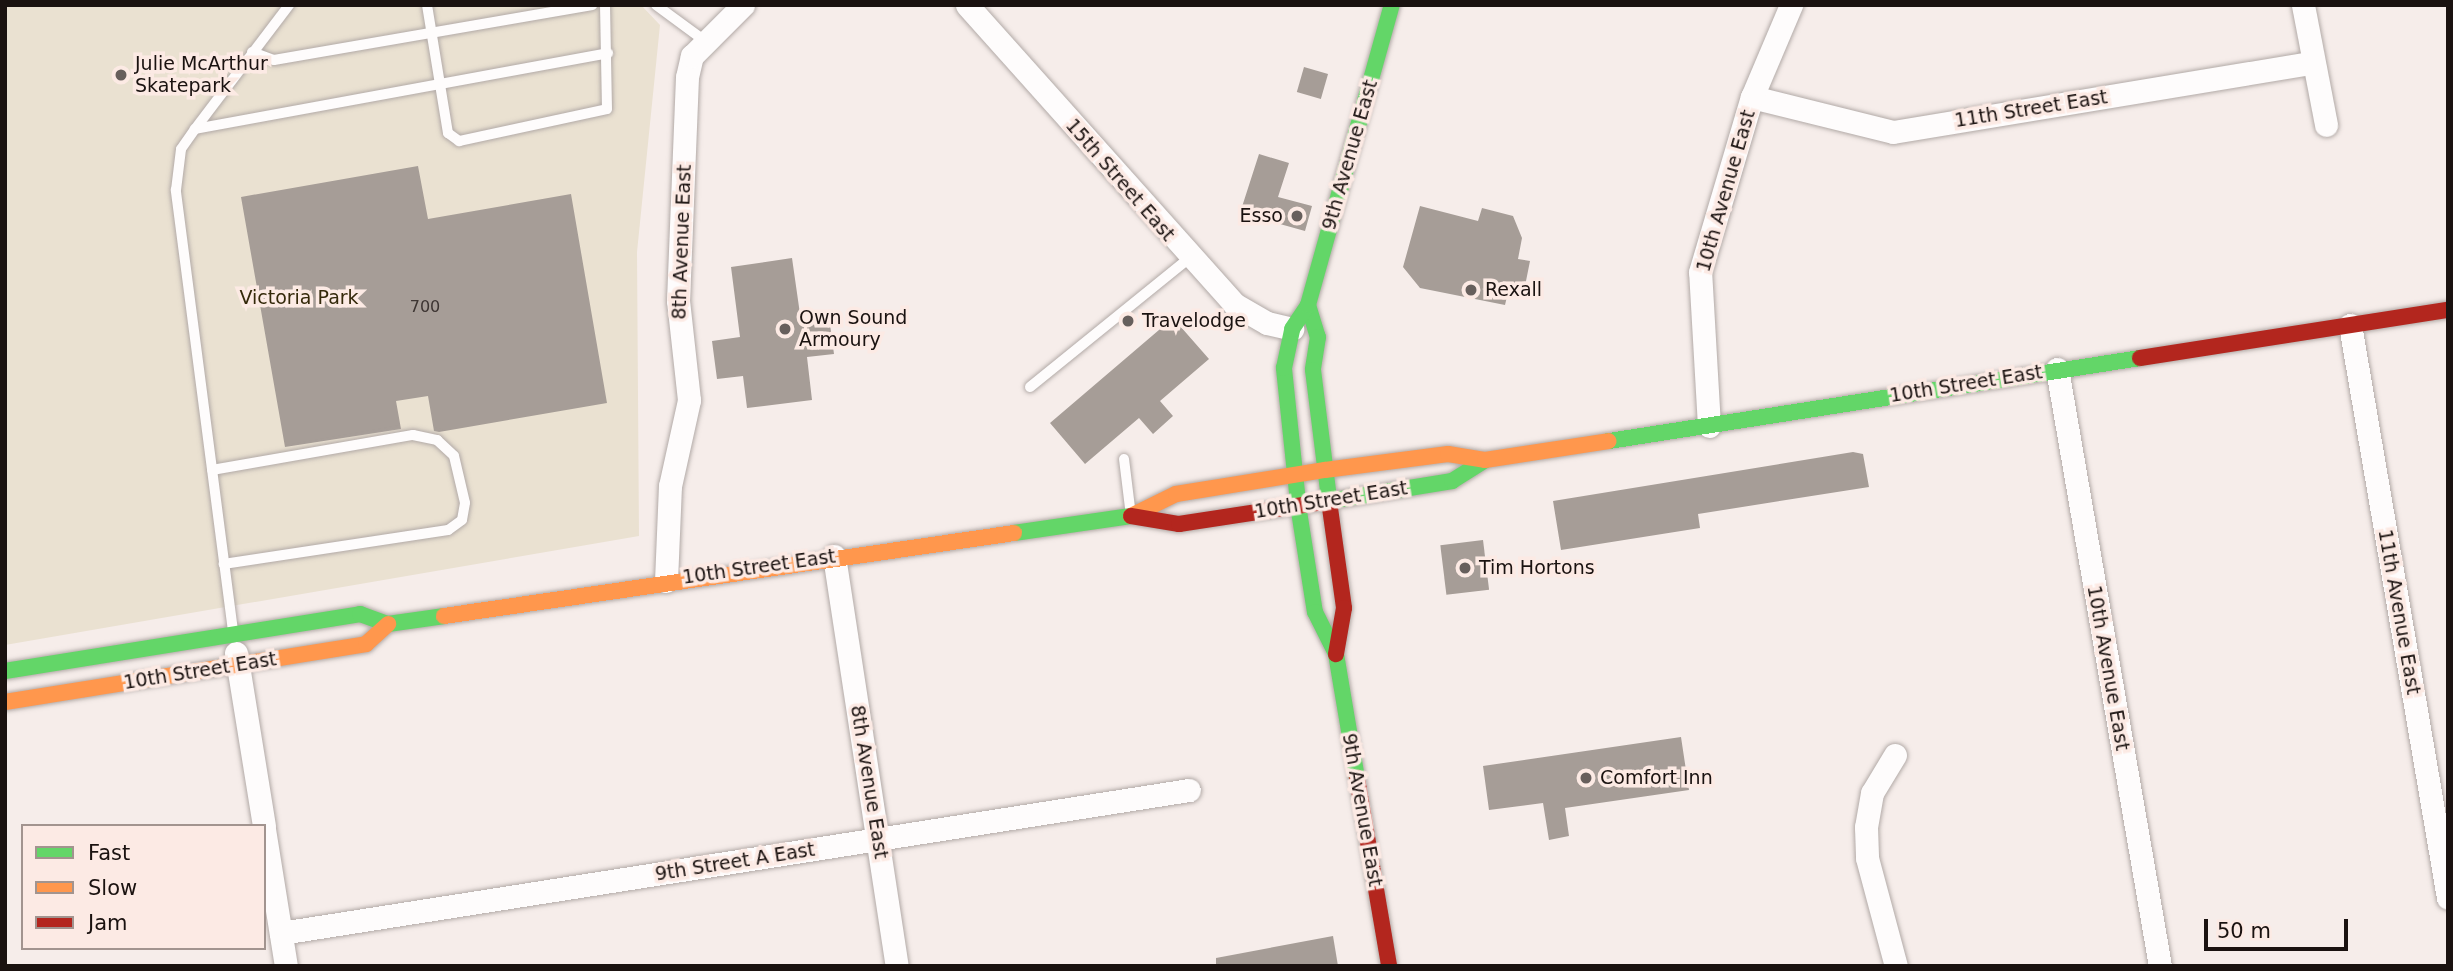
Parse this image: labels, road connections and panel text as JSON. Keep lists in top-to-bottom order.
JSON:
{
  "streets": {
    "main road": ["9th Avenue East", "10th Street East"],
    "street": [
      "11th Street East",
      "15th Street East",
      "10th Avenue East",
      "8th Avenue East",
      "11th Avenue East",
      "9th Street A East"
    ]
  },
  "crossings": [
    ["11th Street East", "10th Avenue East"],
    ["9th Avenue East", "15th Street East"],
    ["9th Avenue East", "10th Street East"],
    ["10th Avenue East", "10th Street East"],
    ["8th Avenue East", "10th Street East"],
    ["8th Avenue East", "9th Street A East"],
    ["10th Street East", "11th Avenue East"]
  ],
  "parks": ["Victoria Park"],
  "places": [
    "Julie McArthur Skatepark",
    "Esso",
    "Rexall",
    "Travelodge",
    "Own Sound Armoury",
    "Tim Hortons",
    "Comfort Inn"
  ],
  "house_numbers": ["700"],
  "legend": ["Fast", "Slow", "Jam"],
  "scale_bar": "50 m"
}
